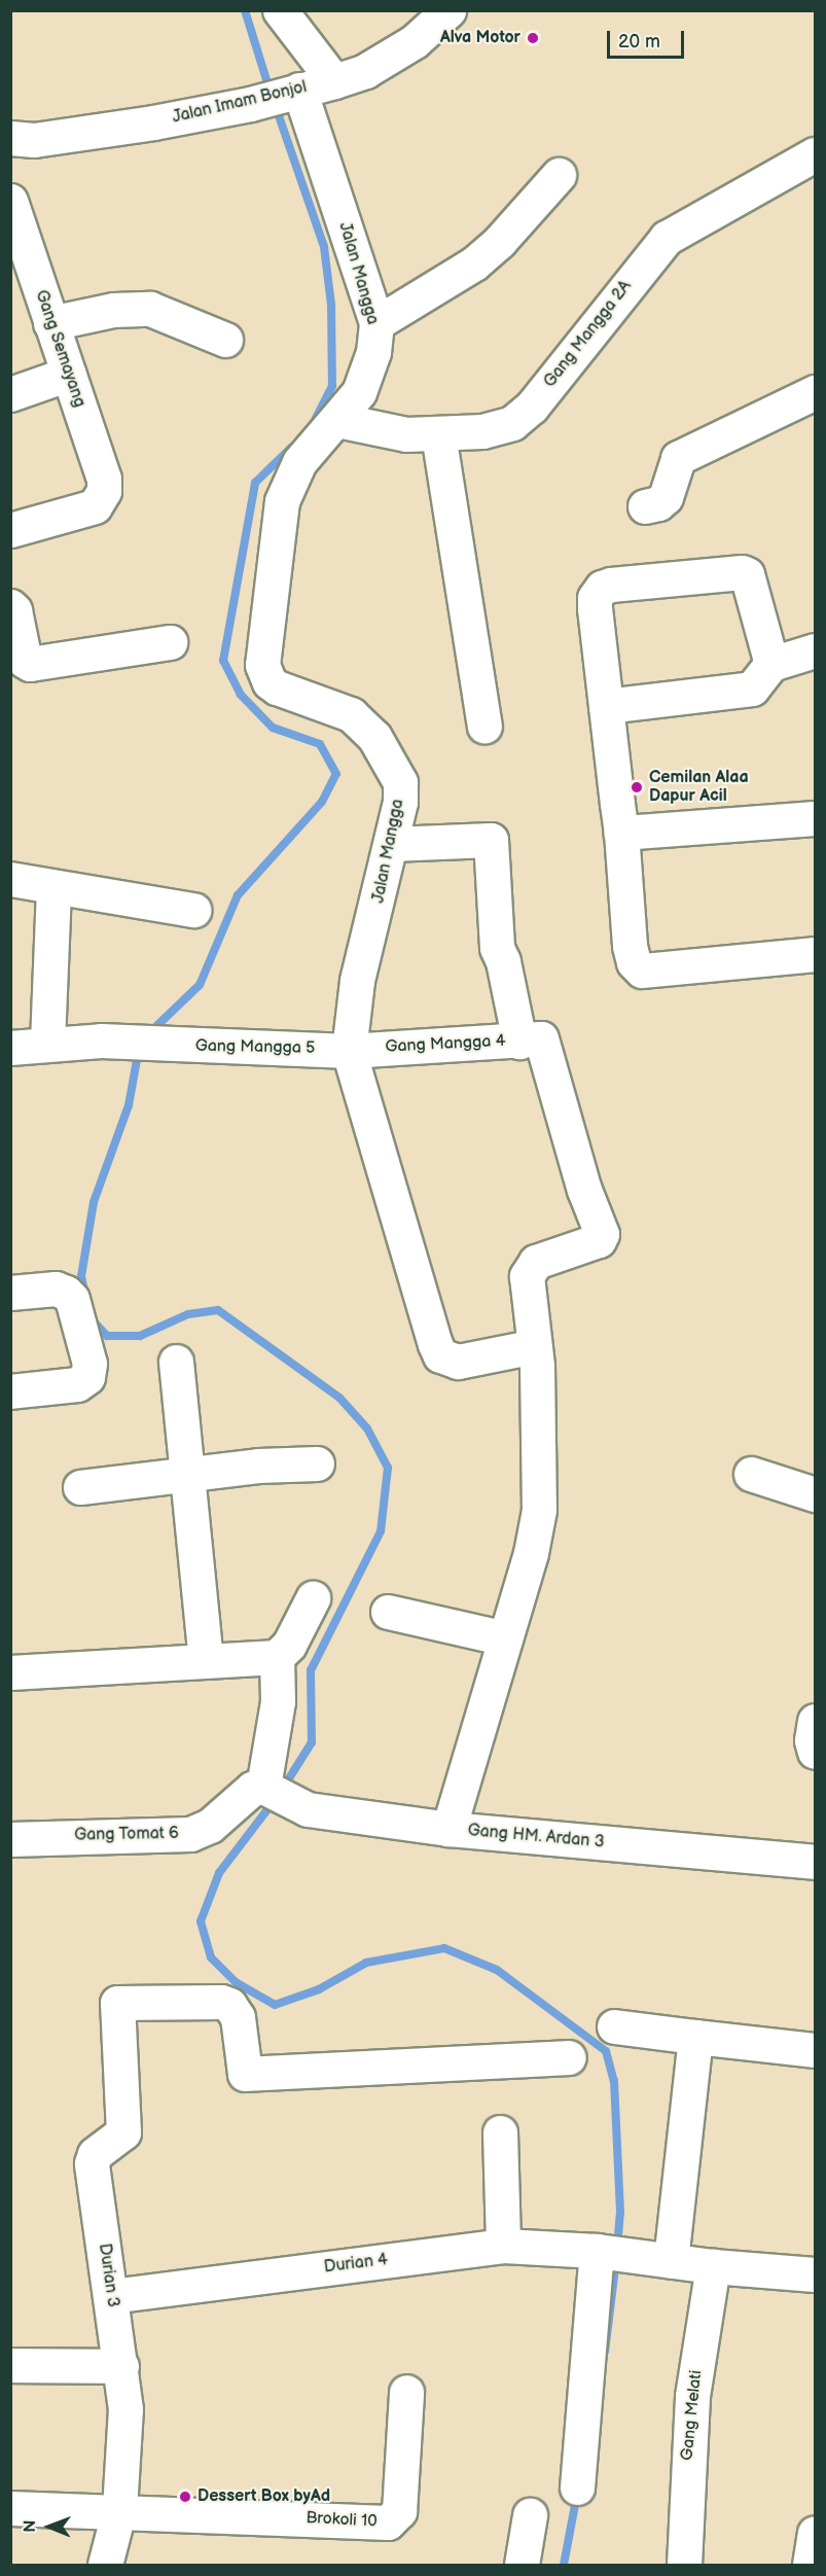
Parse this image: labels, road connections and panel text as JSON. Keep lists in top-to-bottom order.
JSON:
{
  "streets": {
    "street": [
      "Jalan Imam Bonjol",
      "Jalan Mangga",
      "Gang Mangga 2A",
      "Gang Semayang",
      "Gang Mangga 4",
      "Gang Mangga 5",
      "Gang Tomat 6",
      "Gang HM. Ardan 3",
      "Durian 4",
      "Durian 3",
      "Gang Melati",
      "Brokoli 10"
    ]
  },
  "crossings": [
    ["Jalan Imam Bonjol", "Jalan Mangga"],
    ["Jalan Mangga", "Gang Mangga 2A"],
    ["Jalan Mangga", "Gang Mangga 4"],
    ["Jalan Mangga", "Gang Mangga 5"],
    ["Gang Mangga 4", "Gang Mangga 5"],
    ["Gang Tomat 6", "Gang HM. Ardan 3"],
    ["Durian 4", "Durian 3"],
    ["Durian 4", "Gang Melati"],
    ["Durian 3", "Brokoli 10"]
  ],
  "places": ["Alva Motor", "Cemilan Alaa Dapur Acil", "Dessert Box byAd"],
  "scale_bar": "20 m",
  "north": "left"
}
